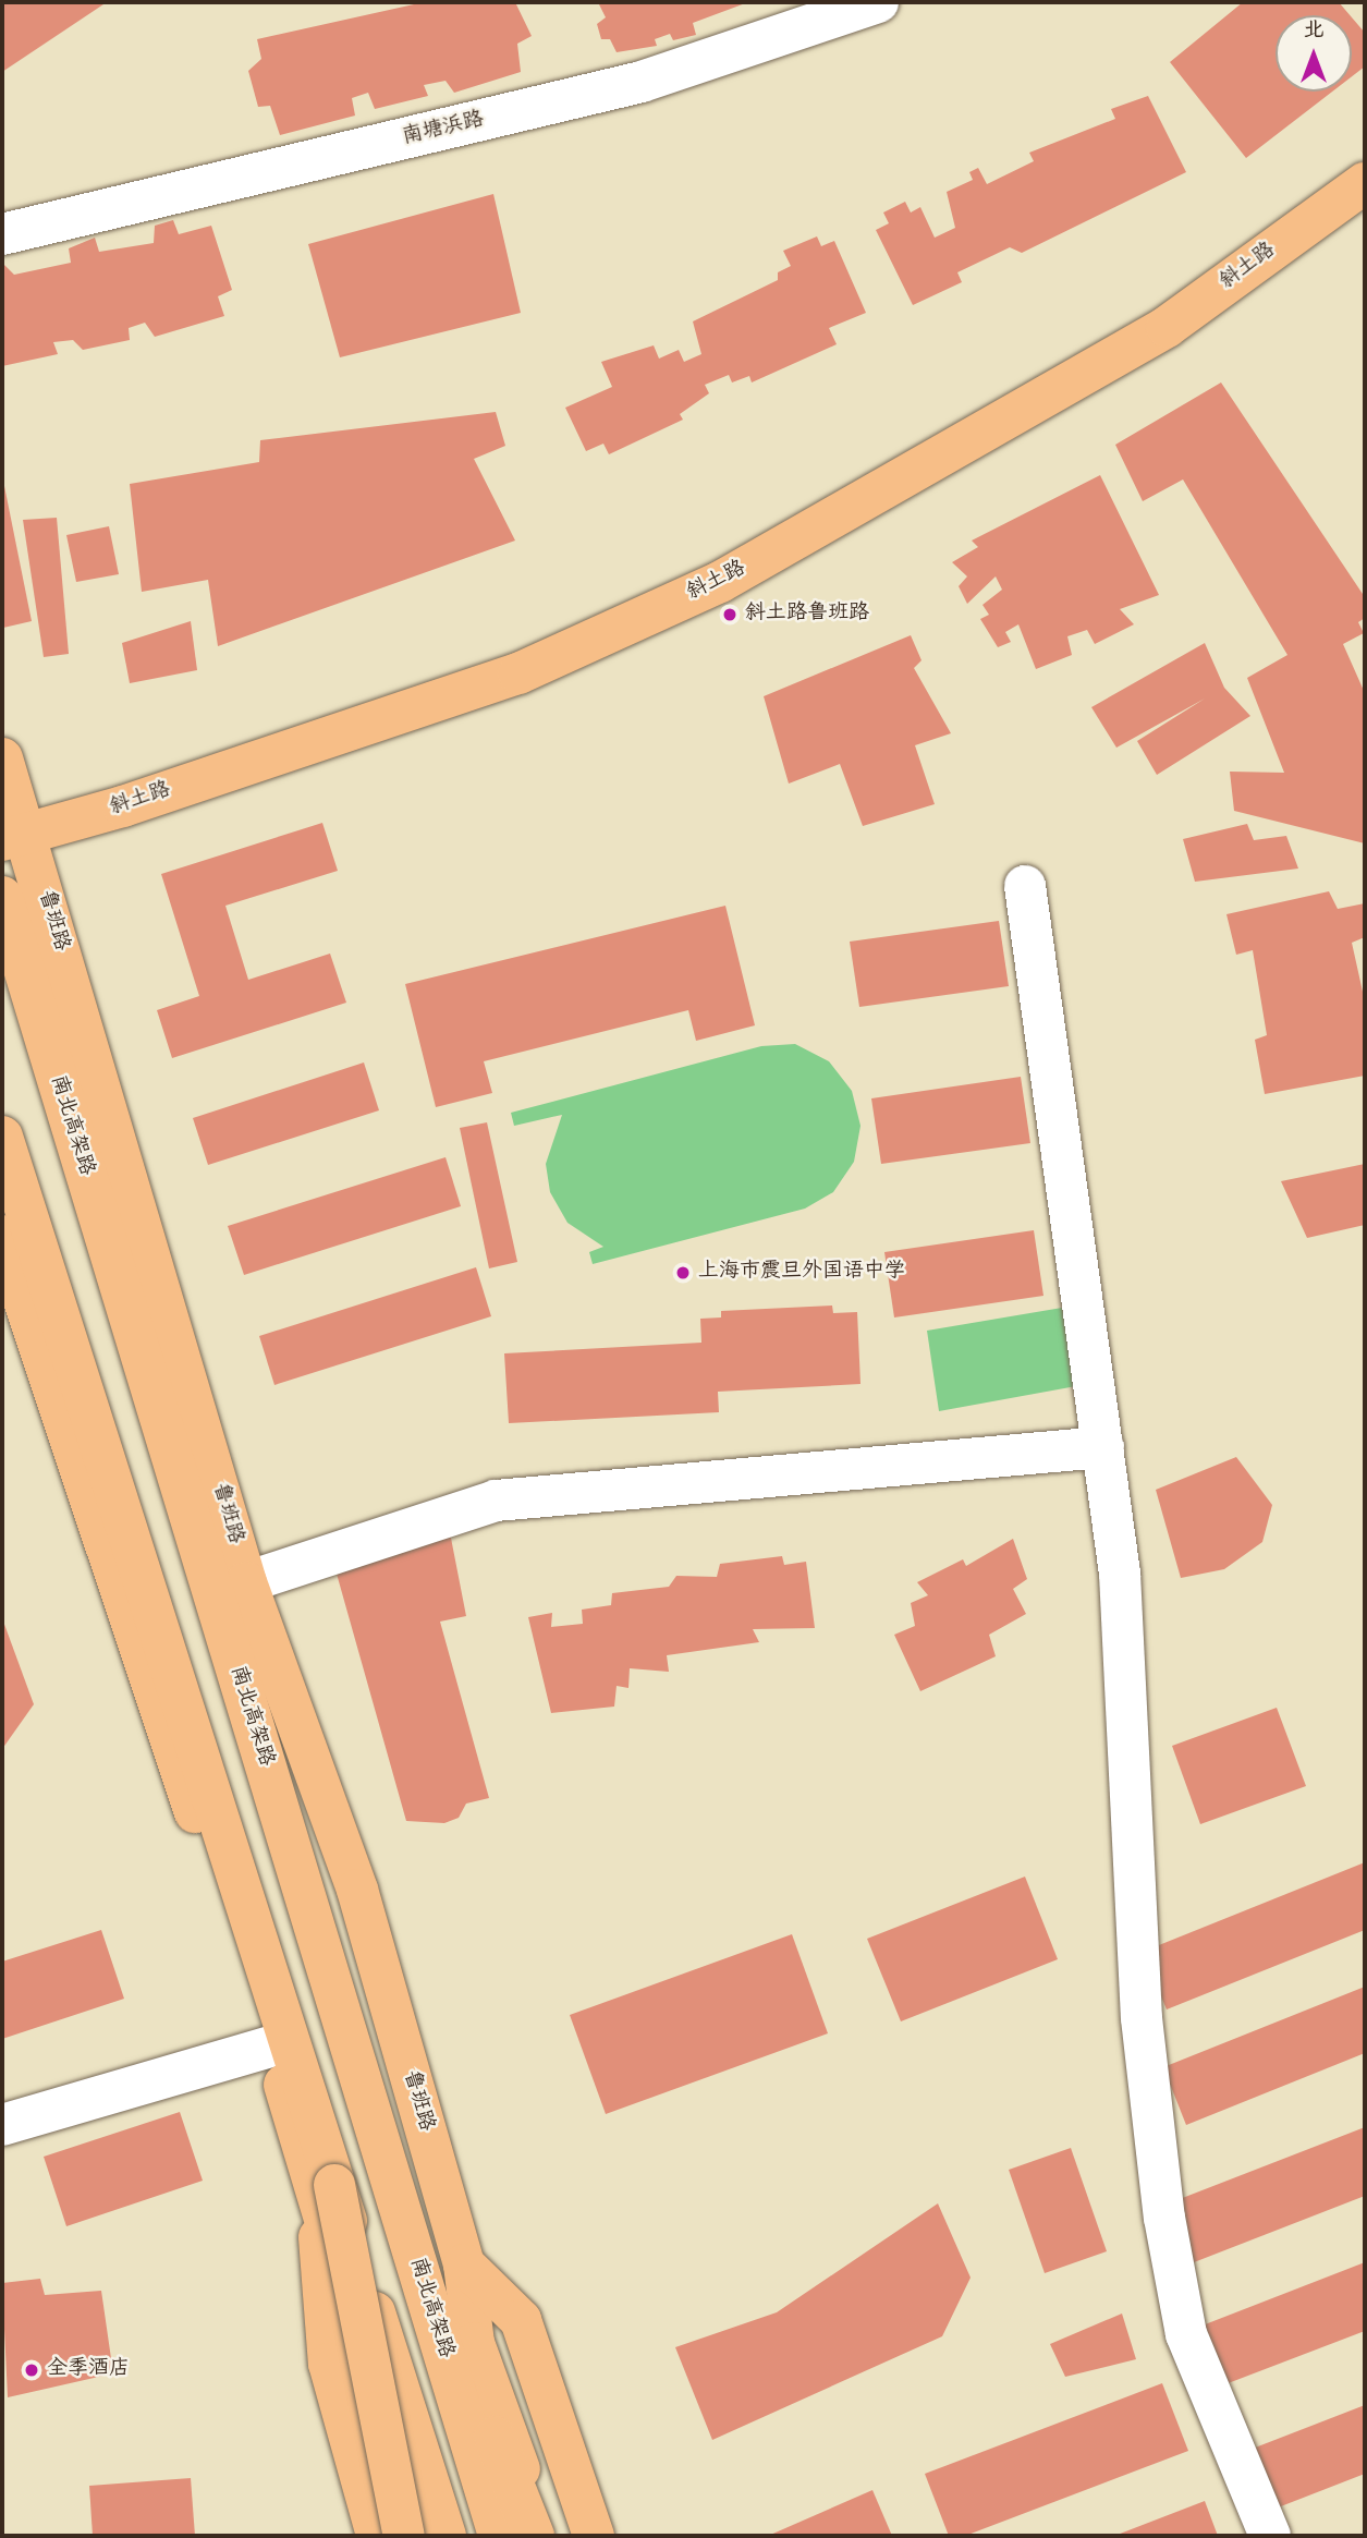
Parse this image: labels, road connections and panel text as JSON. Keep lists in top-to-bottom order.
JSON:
{
  "streets": {
    "main road": ["斜土路", "鲁班路", "南北高架路"],
    "street": ["南塘浜路"]
  },
  "crossings": [
    ["斜土路", "鲁班路"]
  ],
  "places": ["斜土路鲁班路", "上海市震旦外国语中学", "全季酒店"],
  "north": "top"
}
